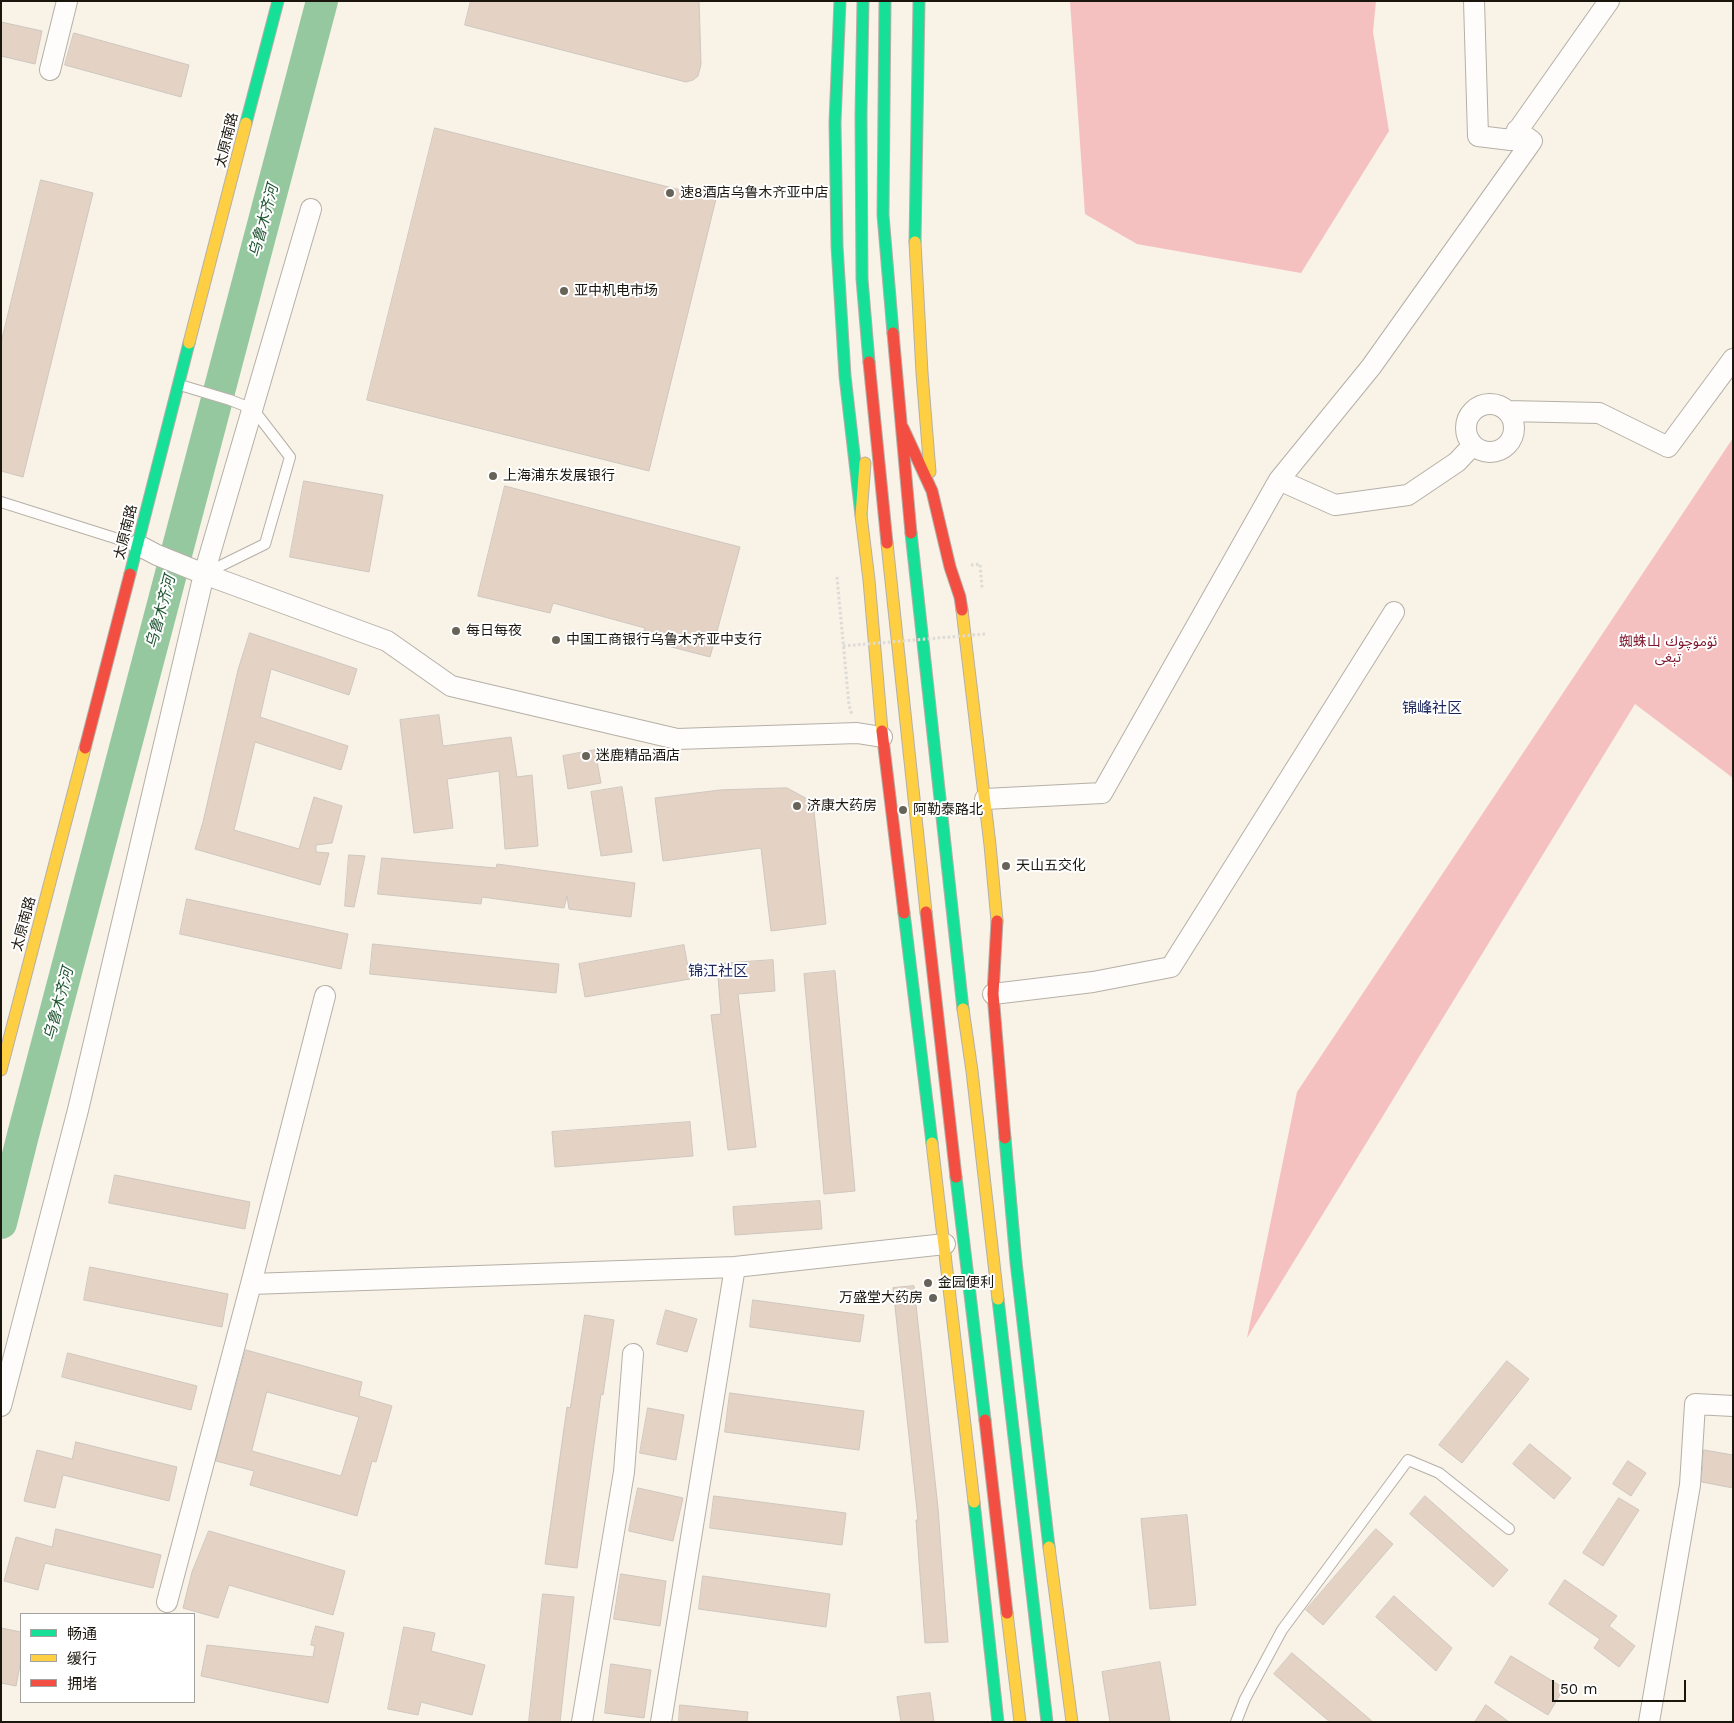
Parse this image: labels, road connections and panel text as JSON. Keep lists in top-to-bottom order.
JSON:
{
  "streets": {
    "main road": ["太原南路"]
  },
  "districts": ["锦峰社区", "锦江社区"],
  "water": ["乌鲁木齐河"],
  "parks": ["蜘蛛山 ئۆمۈچۈك تېغى"],
  "places": [
    "速8酒店乌鲁木齐亚中店",
    "亚中机电市场",
    "上海浦东发展银行",
    "每日每夜",
    "中国工商银行乌鲁木齐亚中支行",
    "迷鹿精品酒店",
    "济康大药房",
    "阿勒泰路北",
    "天山五交化",
    "金园便利",
    "万盛堂大药房"
  ],
  "legend": ["畅通", "缓行", "拥堵"],
  "scale_bar": "50 m"
}
